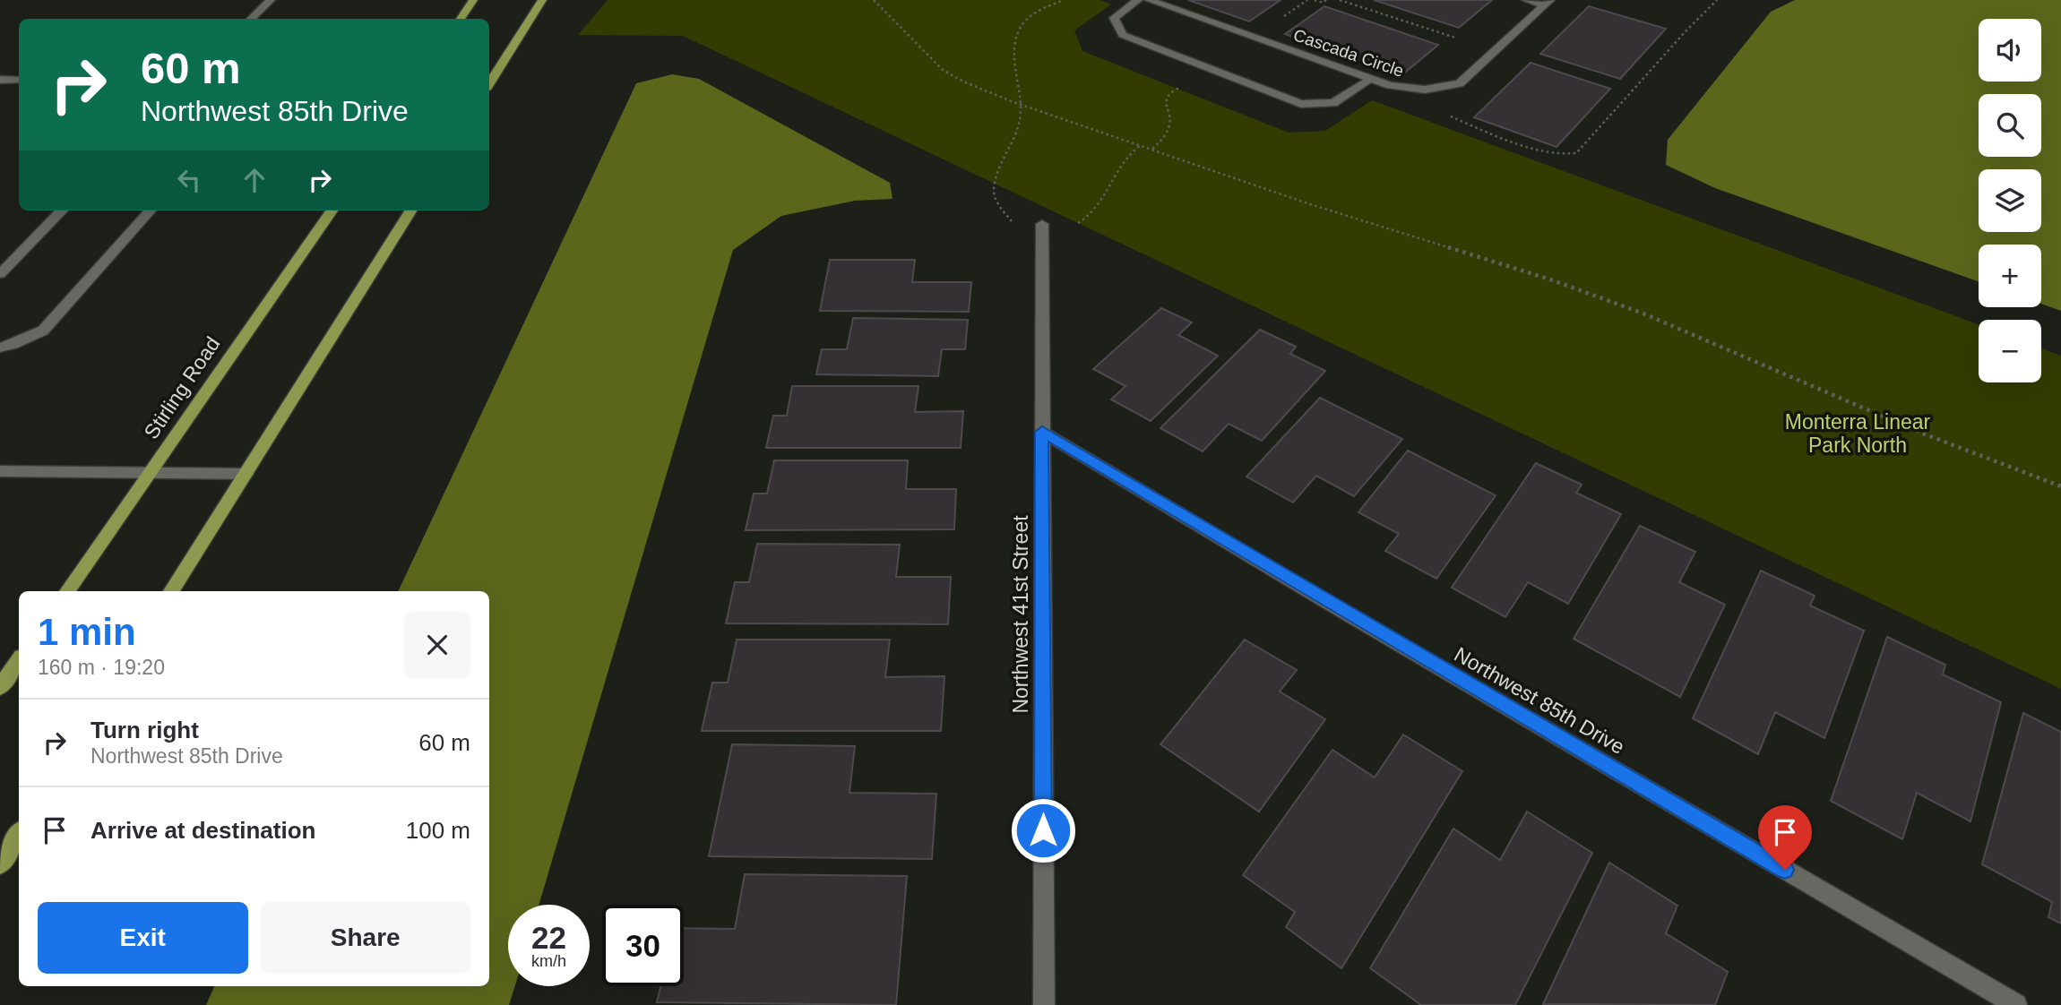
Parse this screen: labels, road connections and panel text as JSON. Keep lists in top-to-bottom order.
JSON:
{
  "streets": {
    "main road": ["Stirling Road"],
    "street": ["Cascada Circle", "Northwest 41st Street", "Northwest 85th Drive"]
  },
  "crossings": [
    ["Northwest 41st Street", "Northwest 85th Drive"]
  ],
  "parks": ["Monterra Linear Park North"],
  "page": {
    "map_buttons": ["+", "−"],
    "turn": ["60 m", "Northwest 85th Drive"],
    "heading": ["1 min", "160 m · 19:20"],
    "list": [
      {
        "name": "Turn right",
        "note": "Northwest 85th Drive",
        "value": "60 m"
      },
      {
        "name": "Arrive at destination",
        "value": "100 m"
      }
    ],
    "buttons": ["Exit", "Share"],
    "speed": "22 km/h",
    "limit": "30"
  }
}
